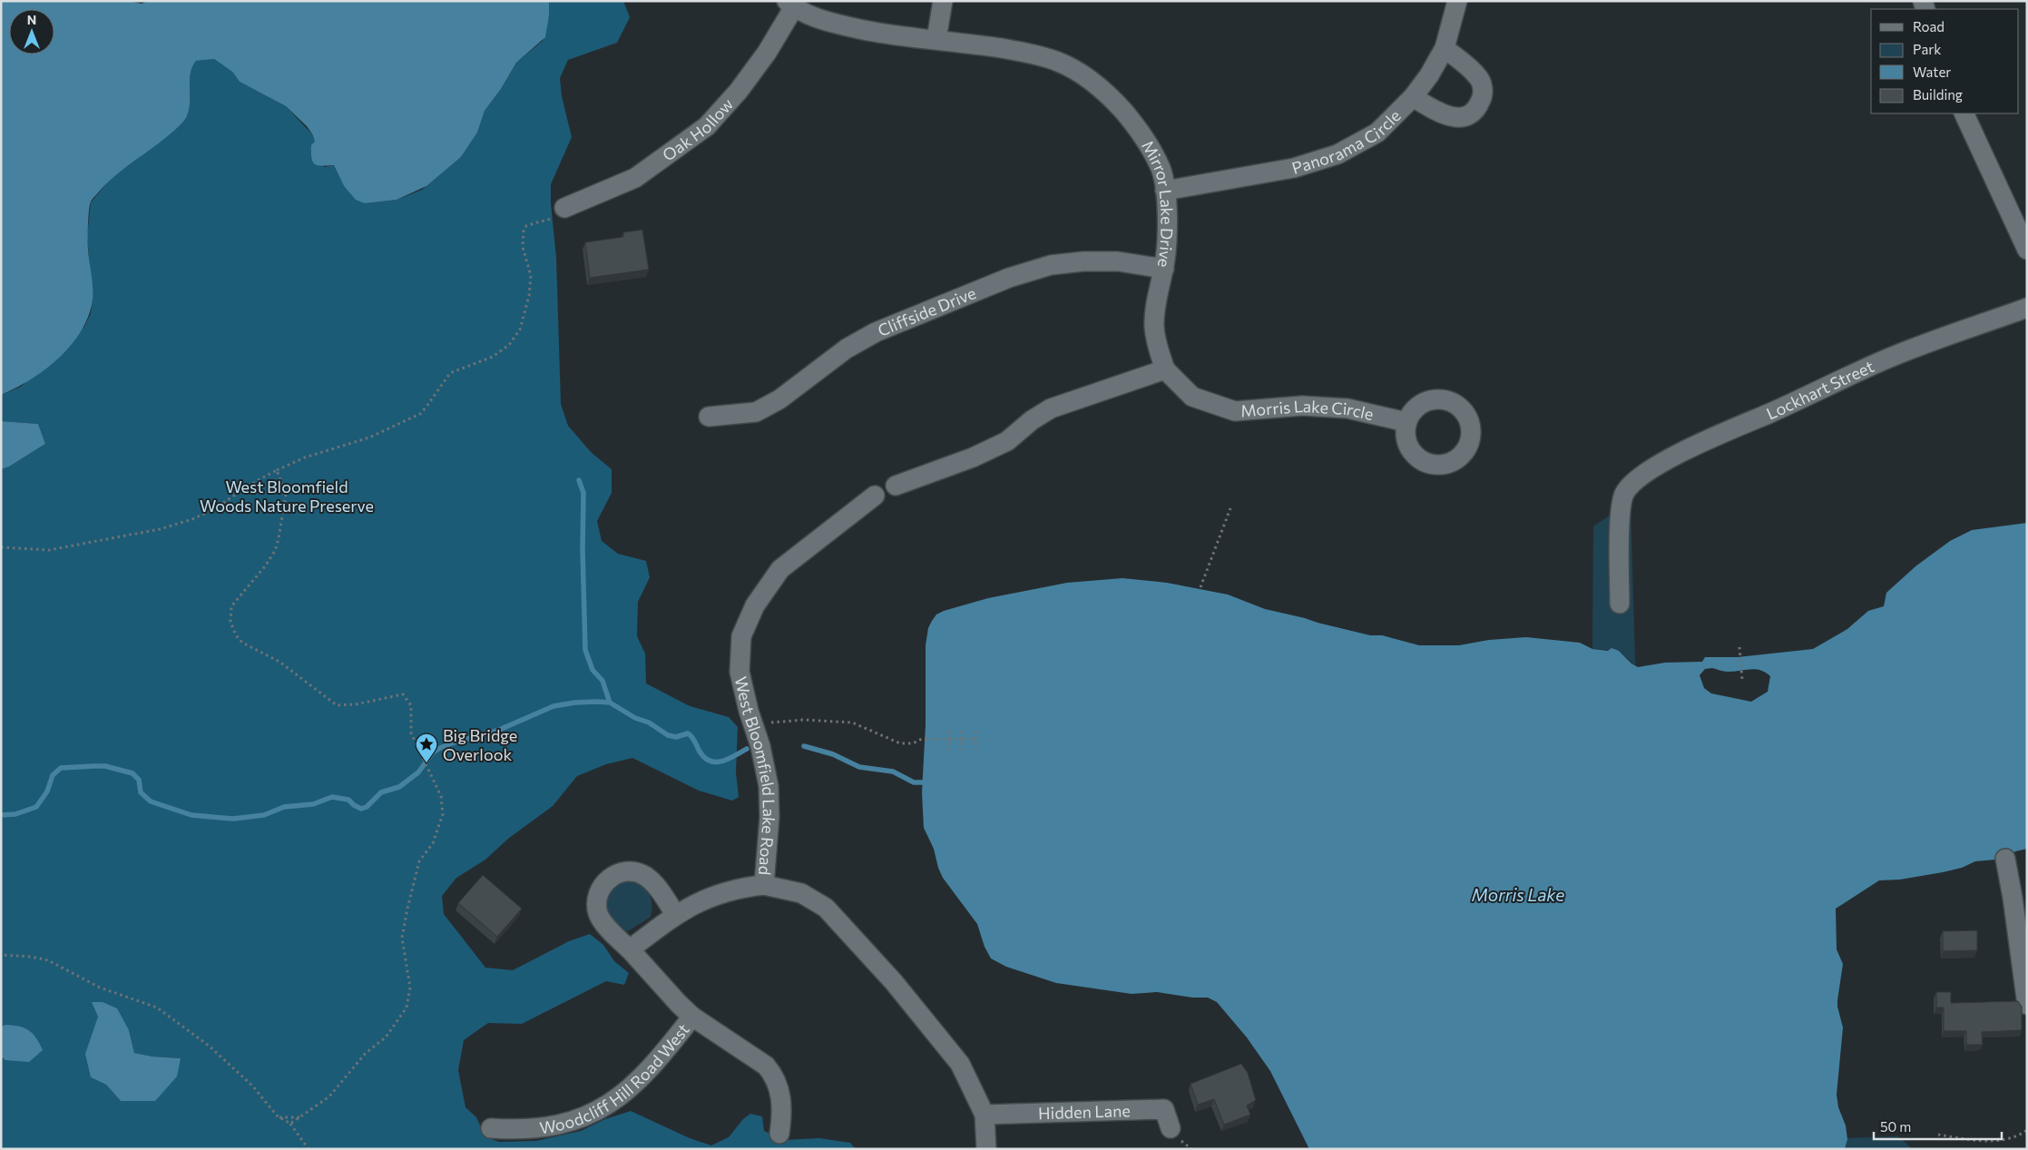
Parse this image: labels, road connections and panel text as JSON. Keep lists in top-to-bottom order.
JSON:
{
  "streets": {
    "street": [
      "Oak Hollow",
      "Panorama Circle",
      "Mirror Lake Drive",
      "Cliffside Drive",
      "Lockhart Street",
      "Morris Lake Circle",
      "West Bloomfield Lake Road",
      "Woodcliff Hill Road West",
      "Hidden Lane"
    ]
  },
  "crossings": [
    ["Oak Hollow", "Mirror Lake Drive"],
    ["Panorama Circle", "Mirror Lake Drive"],
    ["Mirror Lake Drive", "Cliffside Drive"],
    ["Mirror Lake Drive", "Morris Lake Circle"],
    ["West Bloomfield Lake Road", "Hidden Lane"]
  ],
  "water": ["Morris Lake"],
  "parks": ["West Bloomfield Woods Nature Preserve"],
  "places": {
    "place": ["Big Bridge Overlook"]
  },
  "legend": [
    "Road",
    "Park",
    "Water",
    "Building"
  ],
  "scale_bar": "50 m",
  "north": "top"
}
